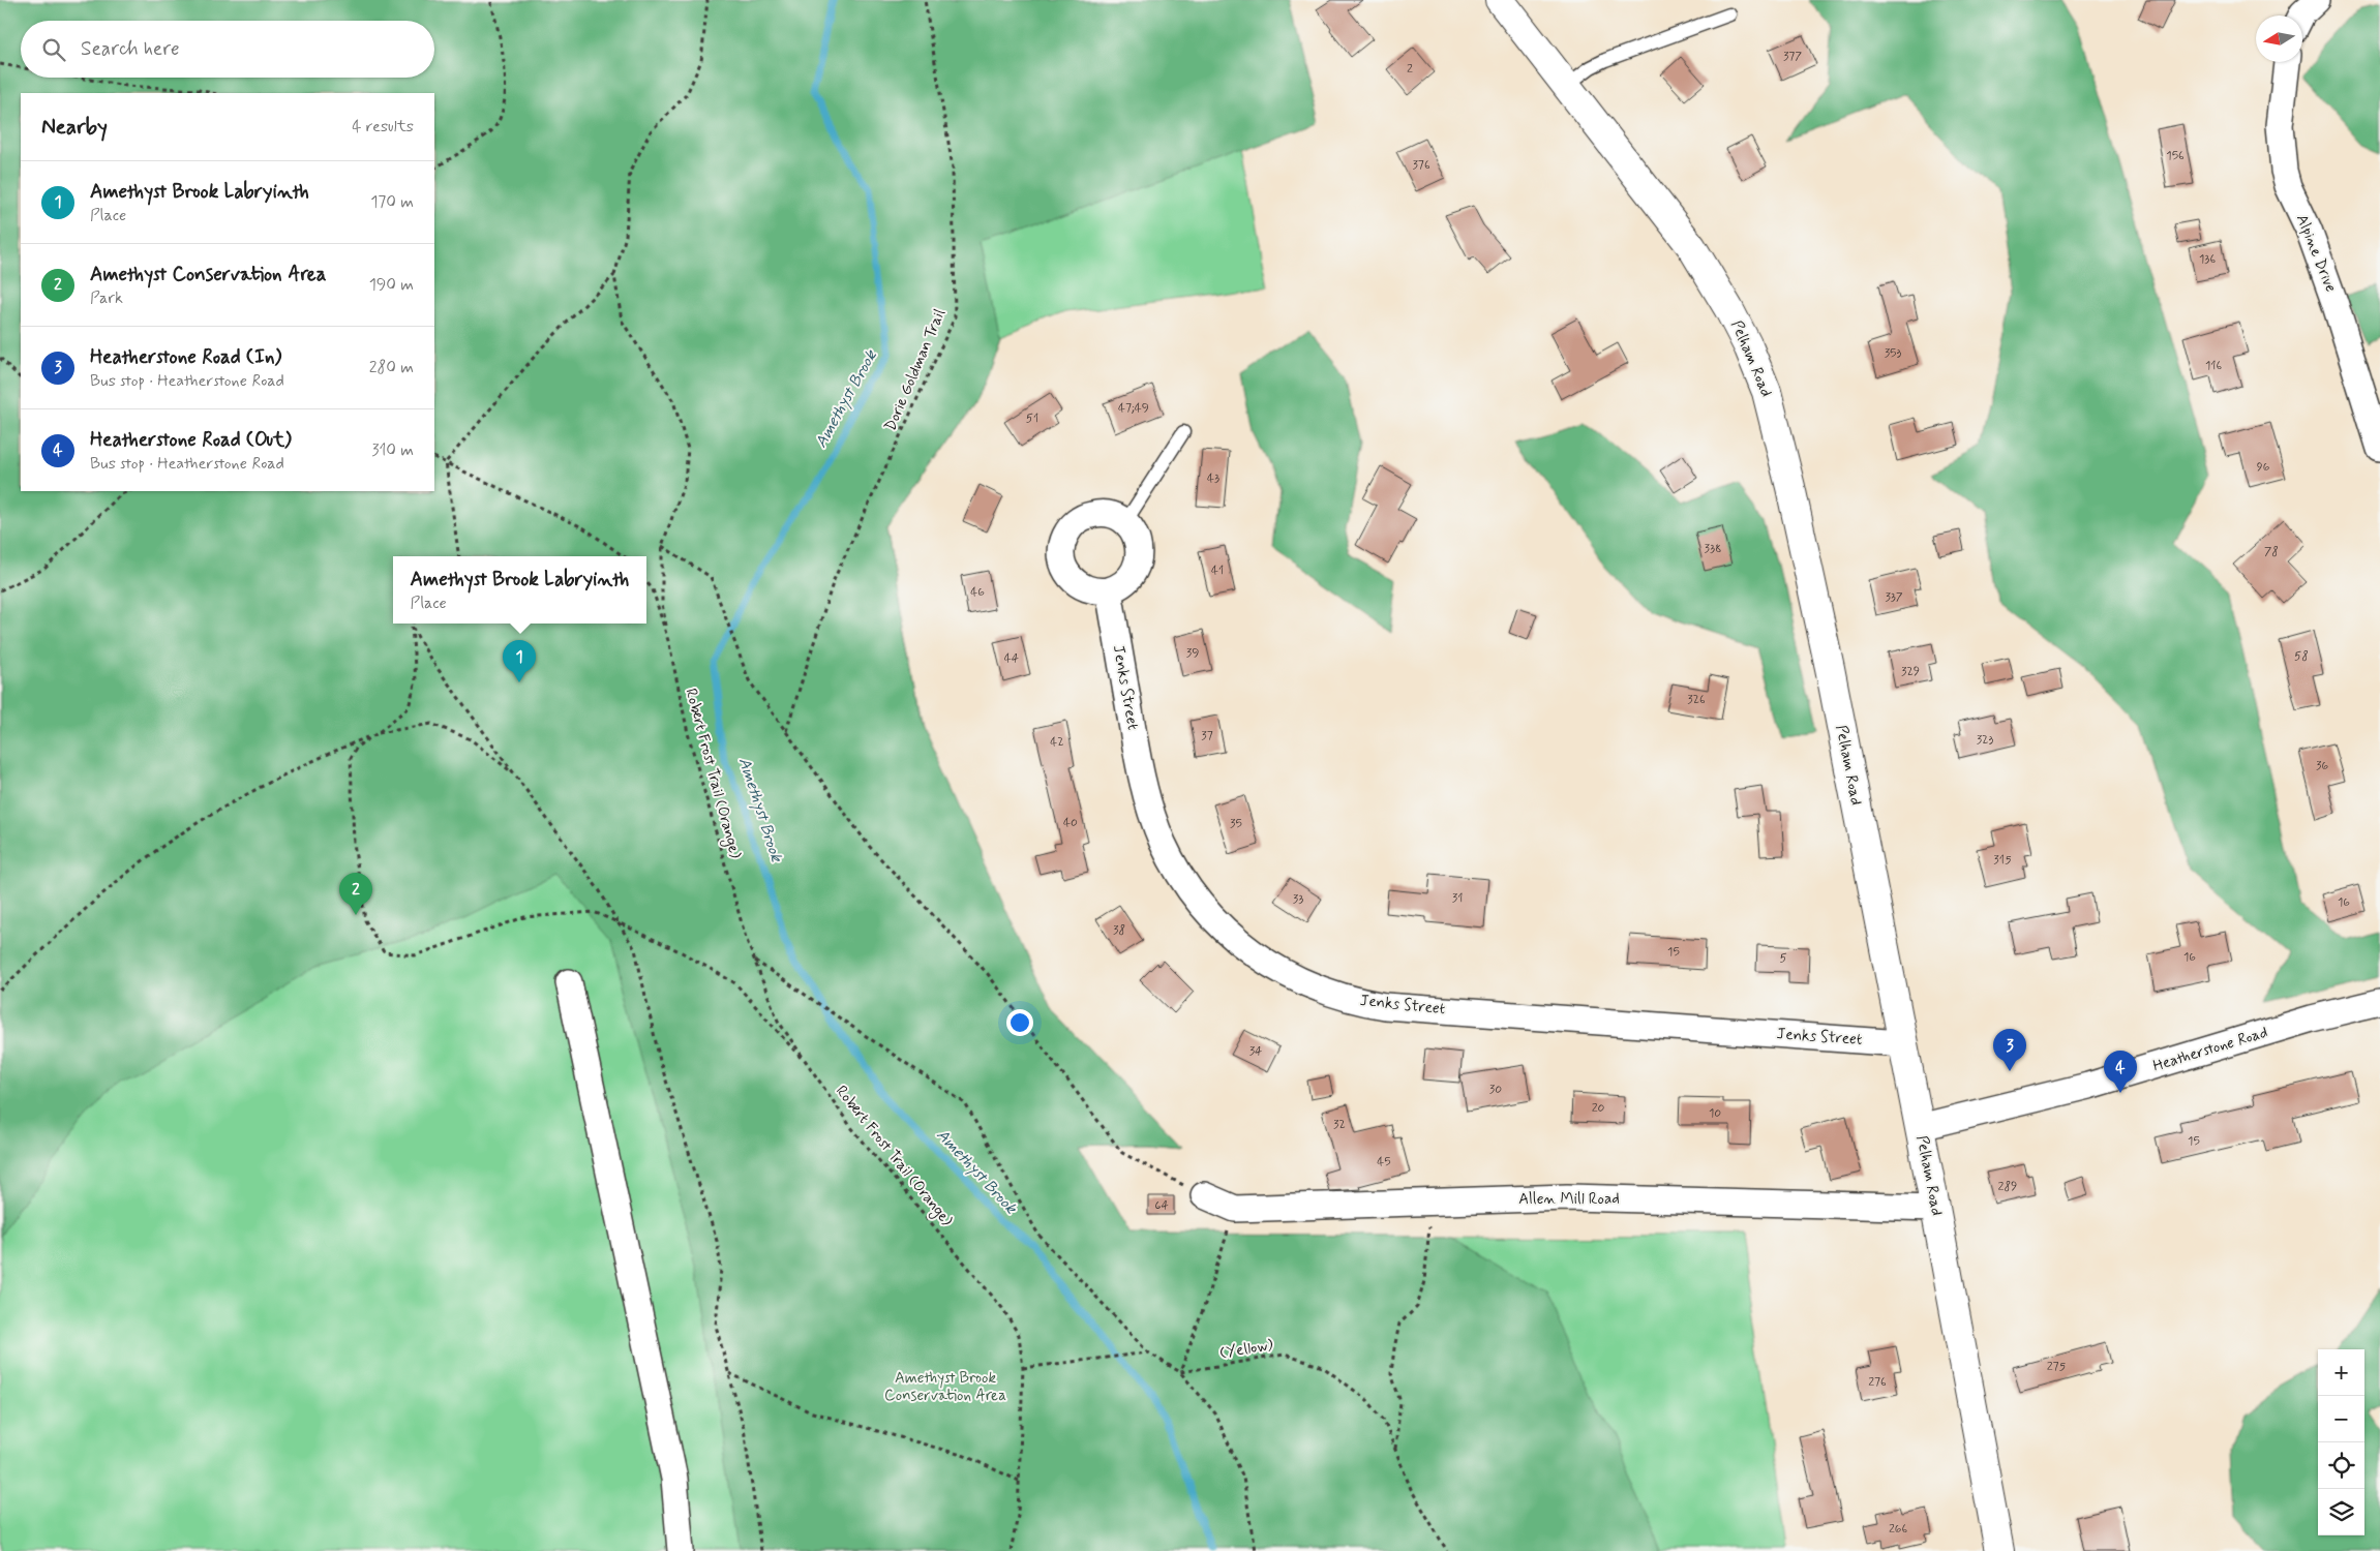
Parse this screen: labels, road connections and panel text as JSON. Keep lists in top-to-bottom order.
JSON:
{
  "streets": {
    "main road": ["Pelham Road"],
    "street": [
      "Alpine Drive",
      "Jenks Street",
      "Heatherstone Road",
      "Allen Mill Road"
    ],
    "path": ["Dorie Goldman Trail", "Robert Frost Trail (Orange)", "(Yellow)"]
  },
  "crossings": [
    ["Pelham Road", "Jenks Street"],
    ["Pelham Road", "Heatherstone Road"],
    ["Pelham Road", "Allen Mill Road"]
  ],
  "water": ["Amethyst Brook"],
  "parks": ["Amethyst Brook Conservation Area"],
  "house_numbers": [
    "377",
    "2",
    "156",
    "376",
    "136",
    "353",
    "116",
    "47;49",
    "51",
    "96",
    "43",
    "338",
    "78",
    "41",
    "46",
    "337",
    "39",
    "58",
    "44",
    "329",
    "326",
    "37",
    "323",
    "42",
    "36",
    "40",
    "35",
    "315",
    "31",
    "33",
    "16",
    "38",
    "15",
    "16",
    "5",
    "34",
    "30",
    "20",
    "10",
    "32",
    "15",
    "45",
    "289",
    "64",
    "275",
    "276",
    "266"
  ],
  "north": "left",
  "page": {
    "search": "Search here",
    "heading": ["Nearby", "4 results"],
    "list": [
      {
        "mark": "1",
        "name": "Amethyst Brook Labryinth",
        "note": "Place",
        "value": "170 m"
      },
      {
        "mark": "2",
        "name": "Amethyst Conservation Area",
        "note": "Park",
        "value": "190 m"
      },
      {
        "mark": "3",
        "name": "Heatherstone Road (In)",
        "note": "Bus stop · Heatherstone Road",
        "value": "280 m"
      },
      {
        "mark": "4",
        "name": "Heatherstone Road (Out)",
        "note": "Bus stop · Heatherstone Road",
        "value": "310 m"
      }
    ],
    "popup": ["Amethyst Brook Labryinth", "Place"],
    "pins": [
      "1",
      "2",
      "3",
      "4"
    ],
    "map_buttons": ["+", "−"]
  }
}
